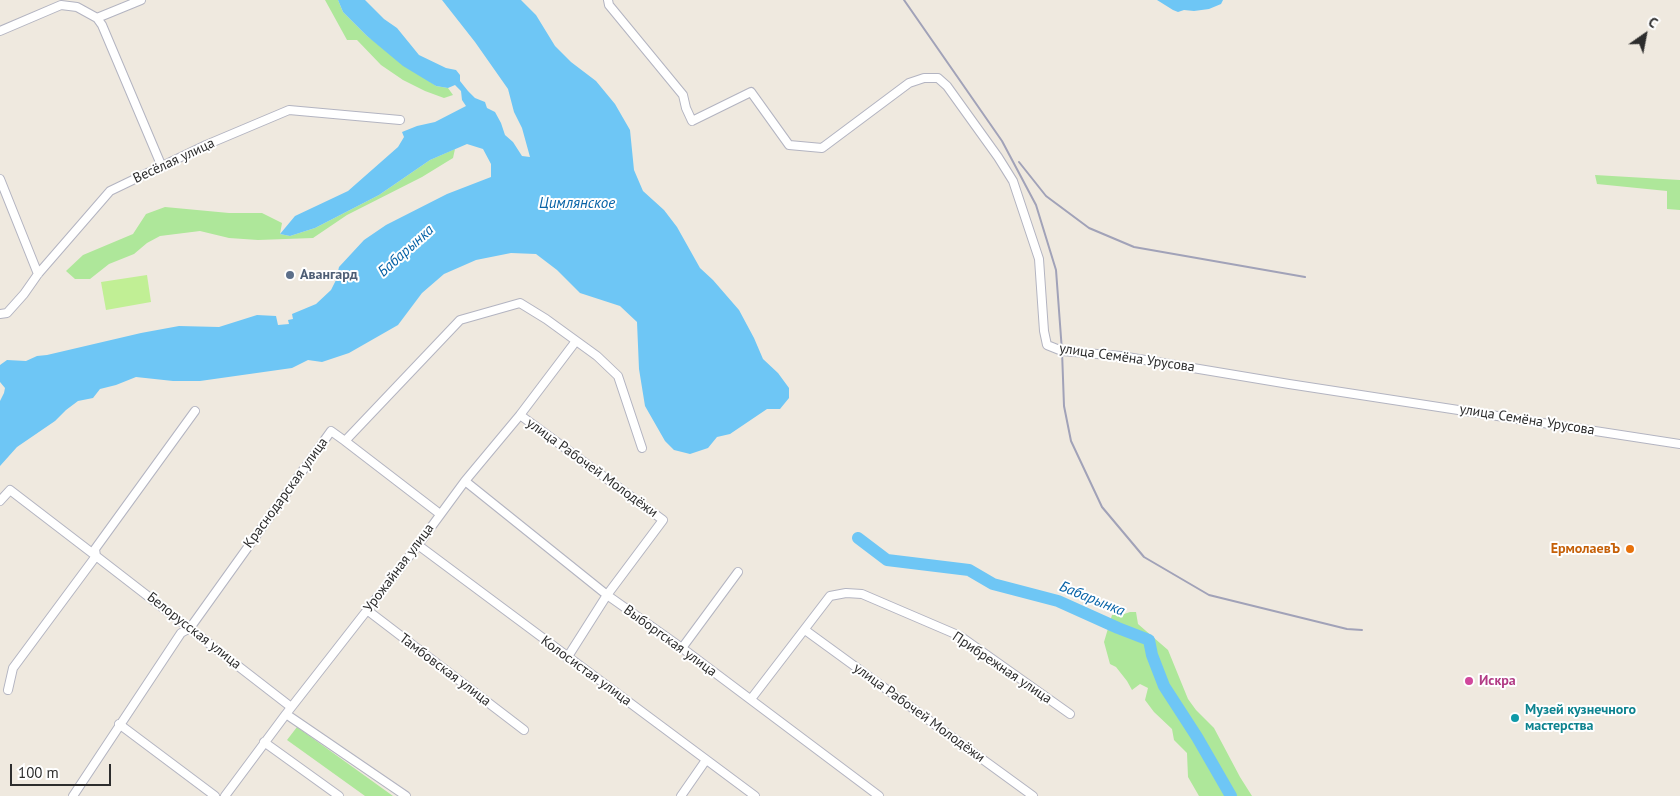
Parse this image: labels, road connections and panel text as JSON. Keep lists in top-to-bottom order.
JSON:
{
  "streets": {
    "street": [
      "Весёлая улица",
      "улица Семёна Урусова",
      "улица Рабочей Молодёжи",
      "Краснодарская улица",
      "Урожайная улица",
      "Белорусская улица",
      "Выборгская улица",
      "Прибрежная улица",
      "Тамбовская улица",
      "Колосистая улица"
    ]
  },
  "crossings": [
    ["улица Рабочей Молодёжи", "Урожайная улица"],
    ["улица Рабочей Молодёжи", "Выборгская улица"],
    ["улица Рабочей Молодёжи", "Прибрежная улица"],
    ["Краснодарская улица", "Урожайная улица"],
    ["Краснодарская улица", "Белорусская улица"],
    ["Урожайная улица", "Белорусская улица"],
    ["Урожайная улица", "Выборгская улица"],
    ["Урожайная улица", "Тамбовская улица"],
    ["Урожайная улица", "Колосистая улица"],
    ["Выборгская улица", "Прибрежная улица"]
  ],
  "water": ["Цимлянское", "Бабарынка"],
  "places": [
    "Авангард",
    "ЕрмолаевЪ",
    "Искра",
    "Музей кузнечного мастерства"
  ],
  "scale_bar": "100 m",
  "north": "top right"
}
